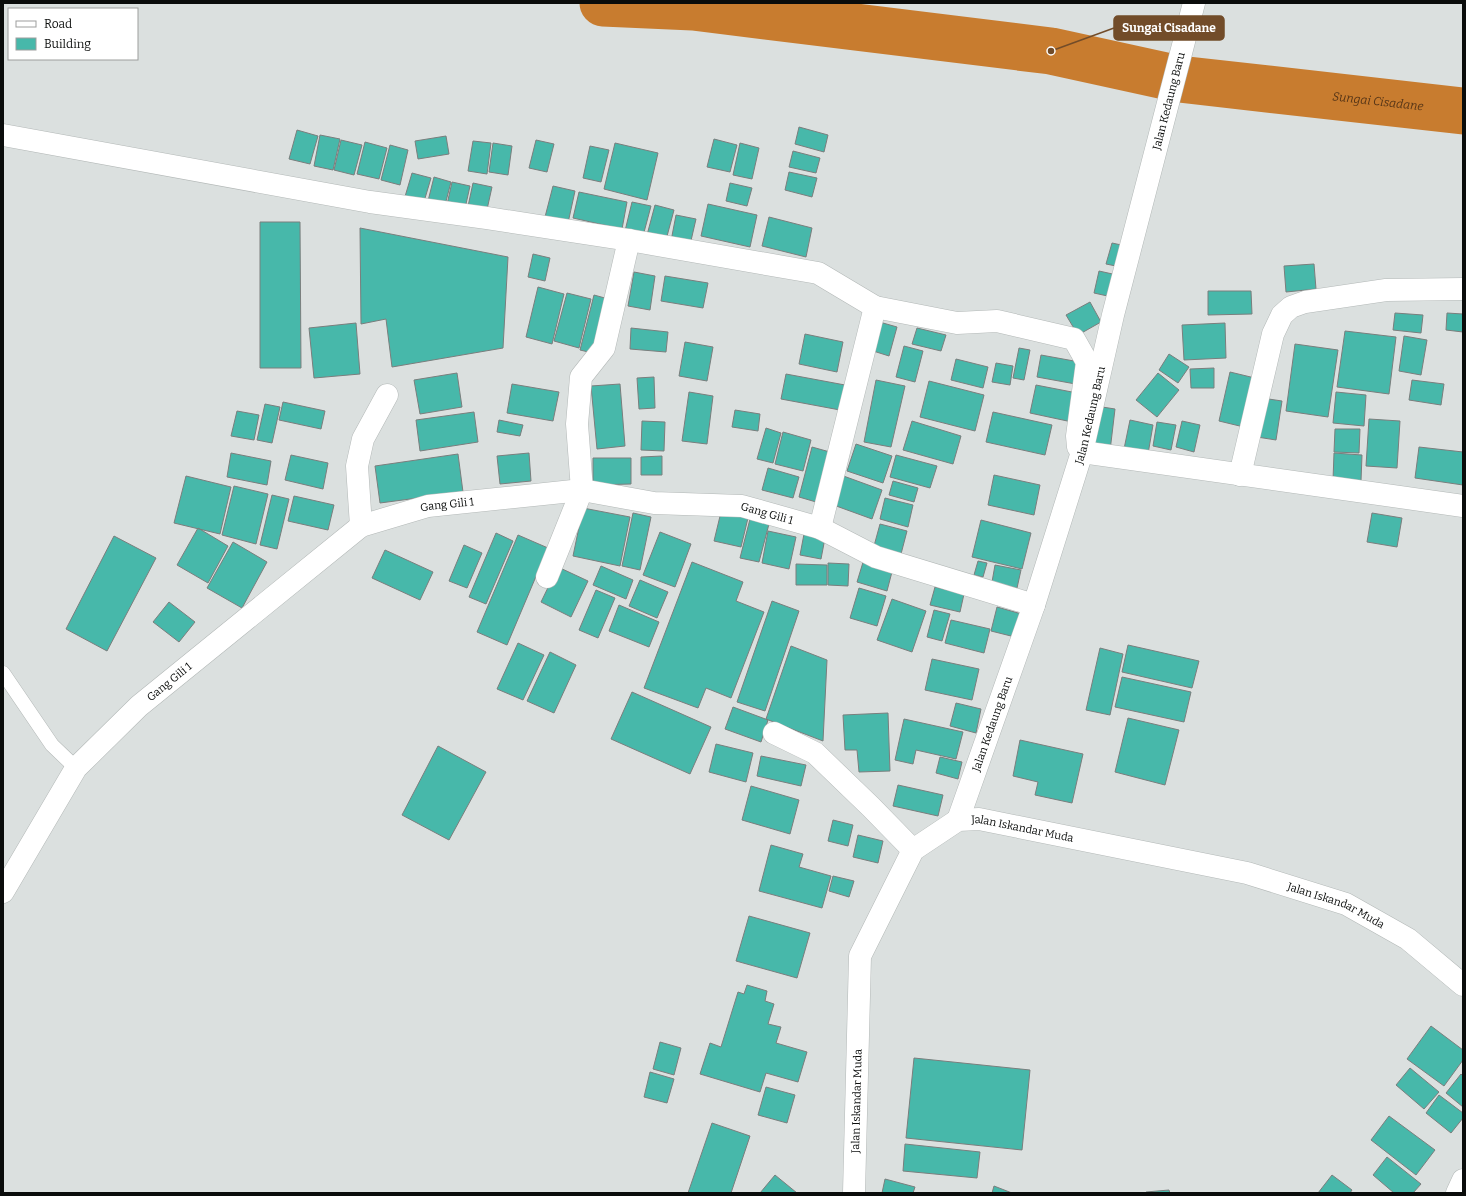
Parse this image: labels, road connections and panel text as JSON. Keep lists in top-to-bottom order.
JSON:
{
  "streets": {
    "street": ["Jalan Kedaung Baru", "Gang Gili 1", "Jalan Iskandar Muda"]
  },
  "crossings": [
    ["Jalan Kedaung Baru", "Gang Gili 1"],
    ["Jalan Kedaung Baru", "Jalan Iskandar Muda"]
  ],
  "water": ["Sungai Cisadane"],
  "places": ["Sungai Cisadane"],
  "legend": ["Road", "Building"]
}
